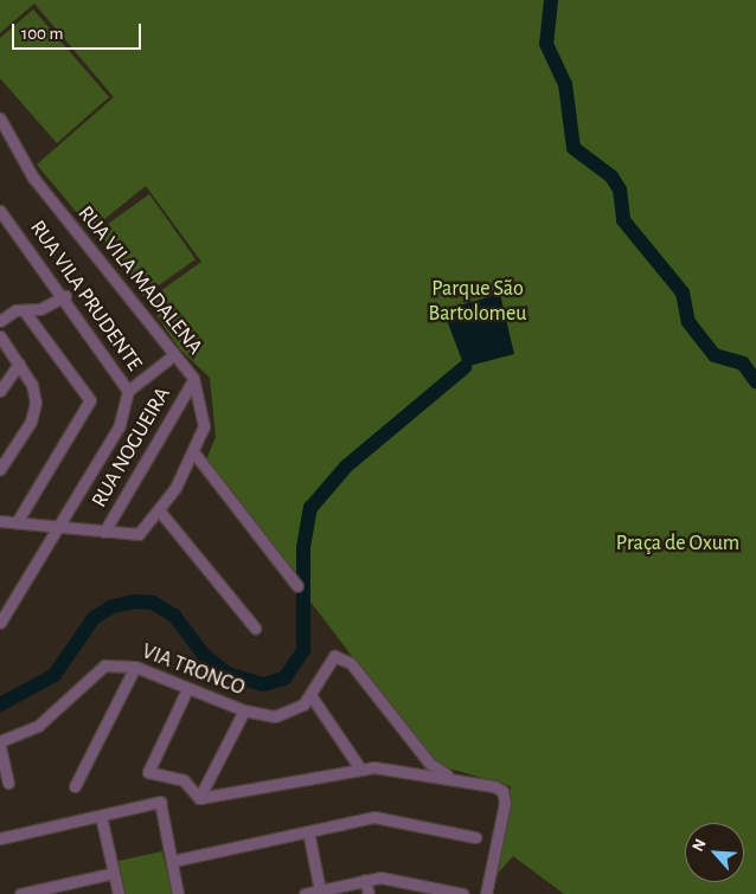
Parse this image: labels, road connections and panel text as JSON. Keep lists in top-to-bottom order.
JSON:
{
  "streets": {
    "street": [
      "RUA VILA MADALENA",
      "RUA VILA PRUDENTE",
      "RUA NOGUEIRA",
      "VIA TRONCO"
    ]
  },
  "crossings": [
    ["RUA VILA MADALENA", "RUA VILA PRUDENTE"],
    ["RUA VILA MADALENA", "RUA NOGUEIRA"]
  ],
  "parks": ["Parque São Bartolomeu", "Praça de Oxum"],
  "scale_bar": "100 m",
  "north": "top left"
}
